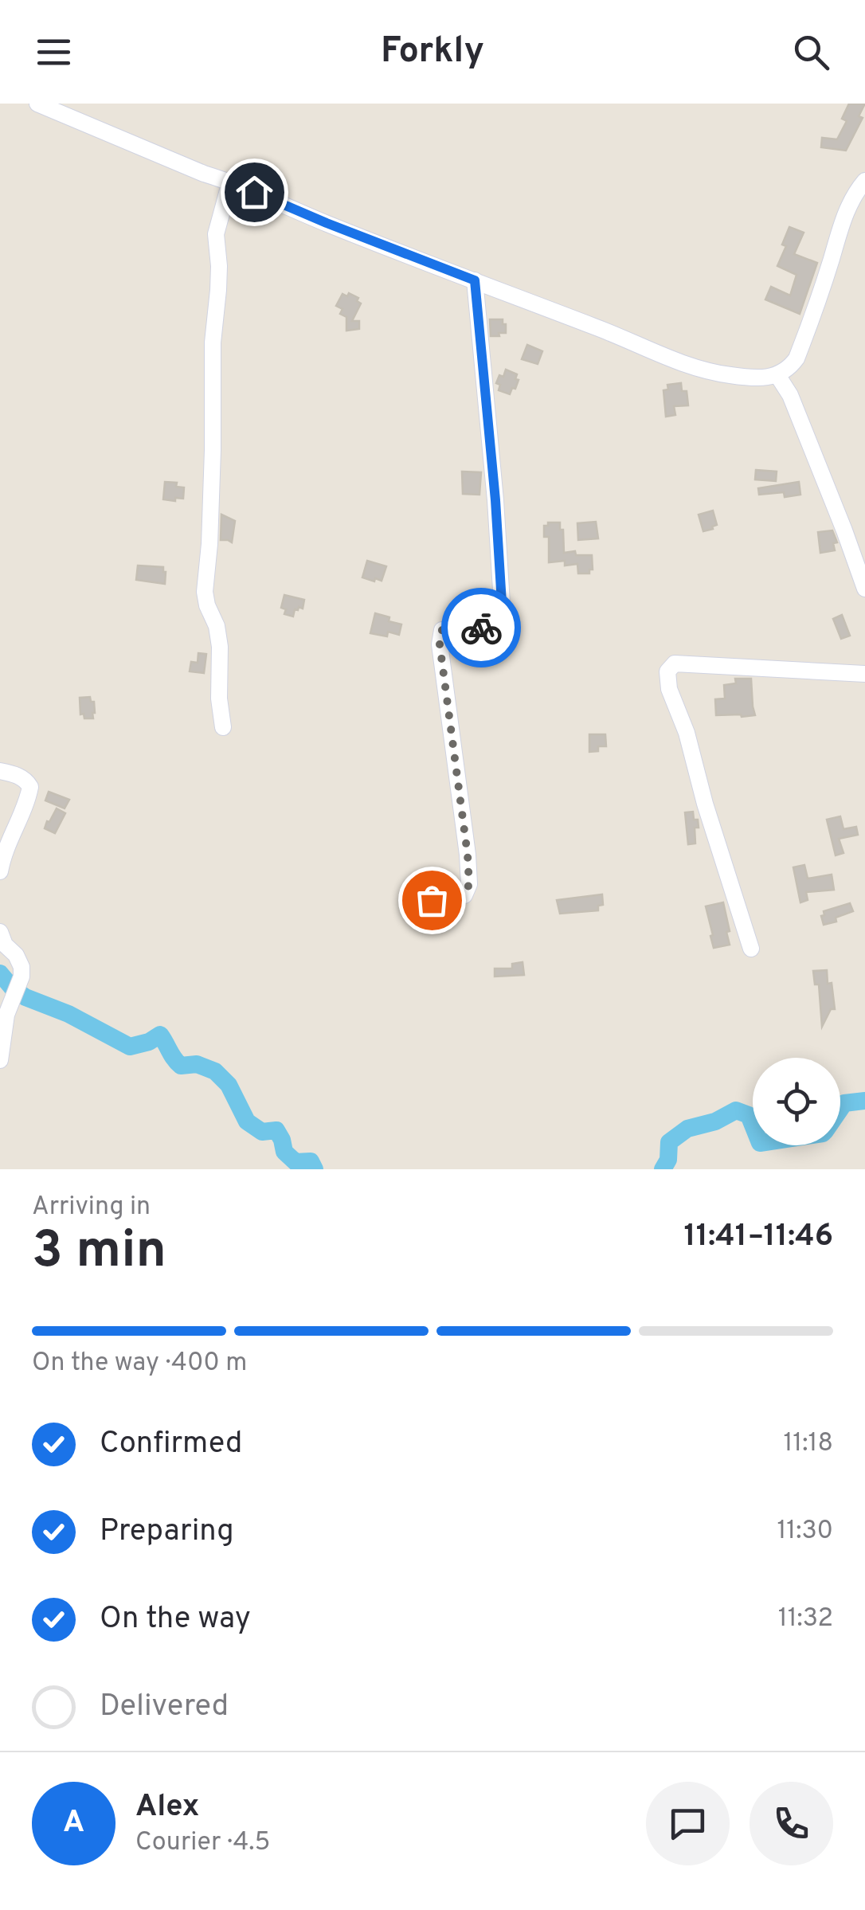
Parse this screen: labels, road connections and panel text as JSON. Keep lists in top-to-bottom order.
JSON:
{
  "page": {
    "header": "Forkly",
    "heading": ["3 min", "Arriving in", "11:41–11:46"],
    "panel": ["Alex", "Courier · 4.5"],
    "bar": "On the way · 400 m",
    "list": [
      ["Confirmed", "11:18"],
      ["Preparing", "11:30"],
      ["On the way", "11:32"],
      "Delivered"
    ],
    "round": "A"
  }
}
